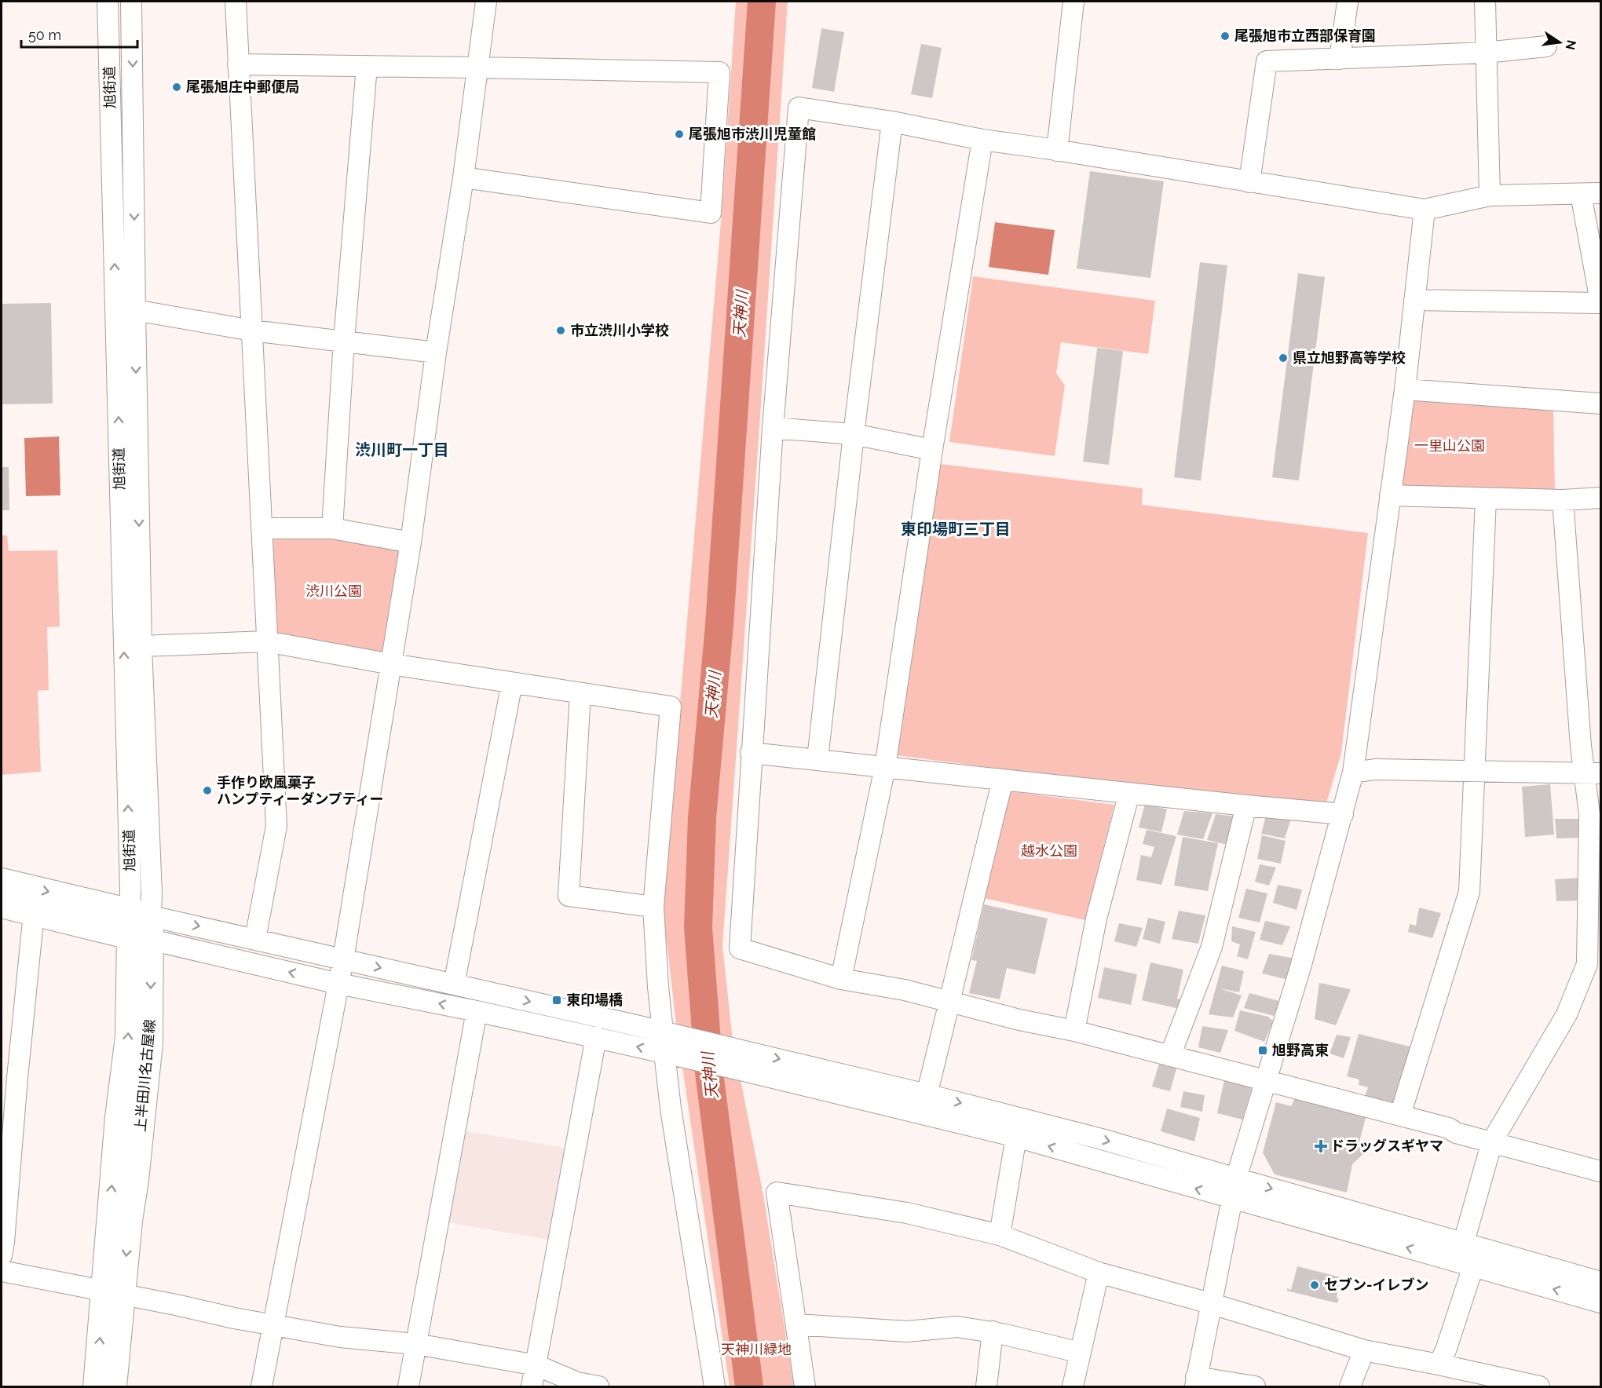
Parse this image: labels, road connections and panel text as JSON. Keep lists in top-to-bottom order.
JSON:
{
  "streets": {
    "main road": ["上半田川名古屋線"],
    "street": ["旭街道"]
  },
  "crossings": [
    ["旭街道", "上半田川名古屋線"]
  ],
  "districts": ["渋川町一丁目", "東印場町三丁目"],
  "water": ["天神川"],
  "parks": [
    "一里山公園",
    "渋川公園",
    "越水公園",
    "天神川緑地"
  ],
  "places": {
    "other": [
      "尾張旭市立西部保育園",
      "尾張旭庄中郵便局",
      "尾張旭市渋川児童館",
      "市立渋川小学校",
      "県立旭野高等学校",
      "手作り欧風菓子 ハンプティーダンプティー",
      "セブン-イレブン"
    ],
    "transit": ["東印場橋", "旭野高東"],
    "health": ["ドラッグスギヤマ"]
  },
  "scale_bar": "50 m",
  "north": "right"
}
